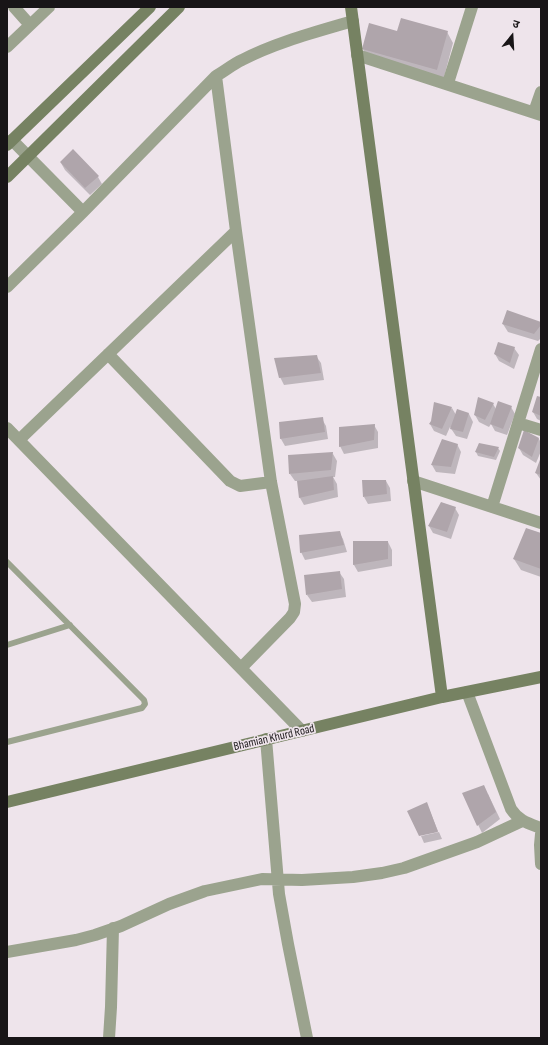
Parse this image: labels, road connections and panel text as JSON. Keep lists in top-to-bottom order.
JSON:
{
  "streets": {
    "street": ["Bhamian Khurd Road"]
  },
  "north": "top"
}
